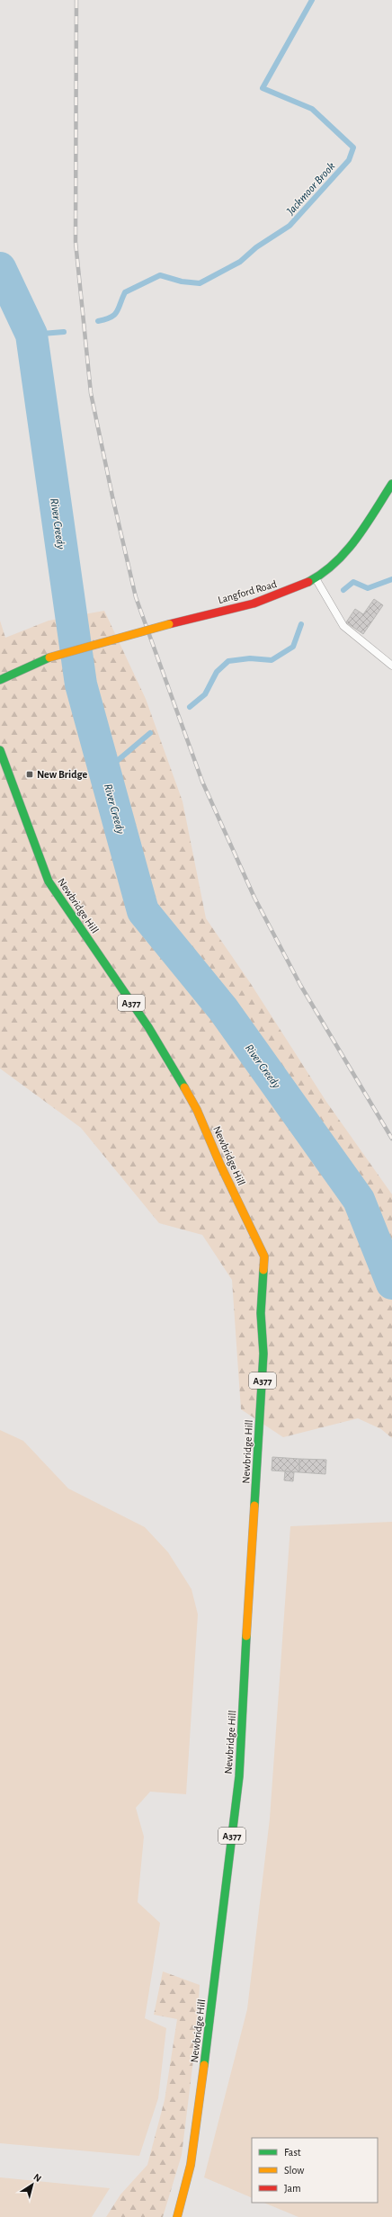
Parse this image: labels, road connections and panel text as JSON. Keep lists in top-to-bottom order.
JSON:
{
  "streets": {
    "main road": ["Langford Road", "Newbridge Hill", "A377"]
  },
  "water": ["Jackmoor Brook", "River Creedy"],
  "places": {
    "transit": ["New Bridge"]
  },
  "legend": ["Fast", "Slow", "Jam"],
  "north": "top right"
}
